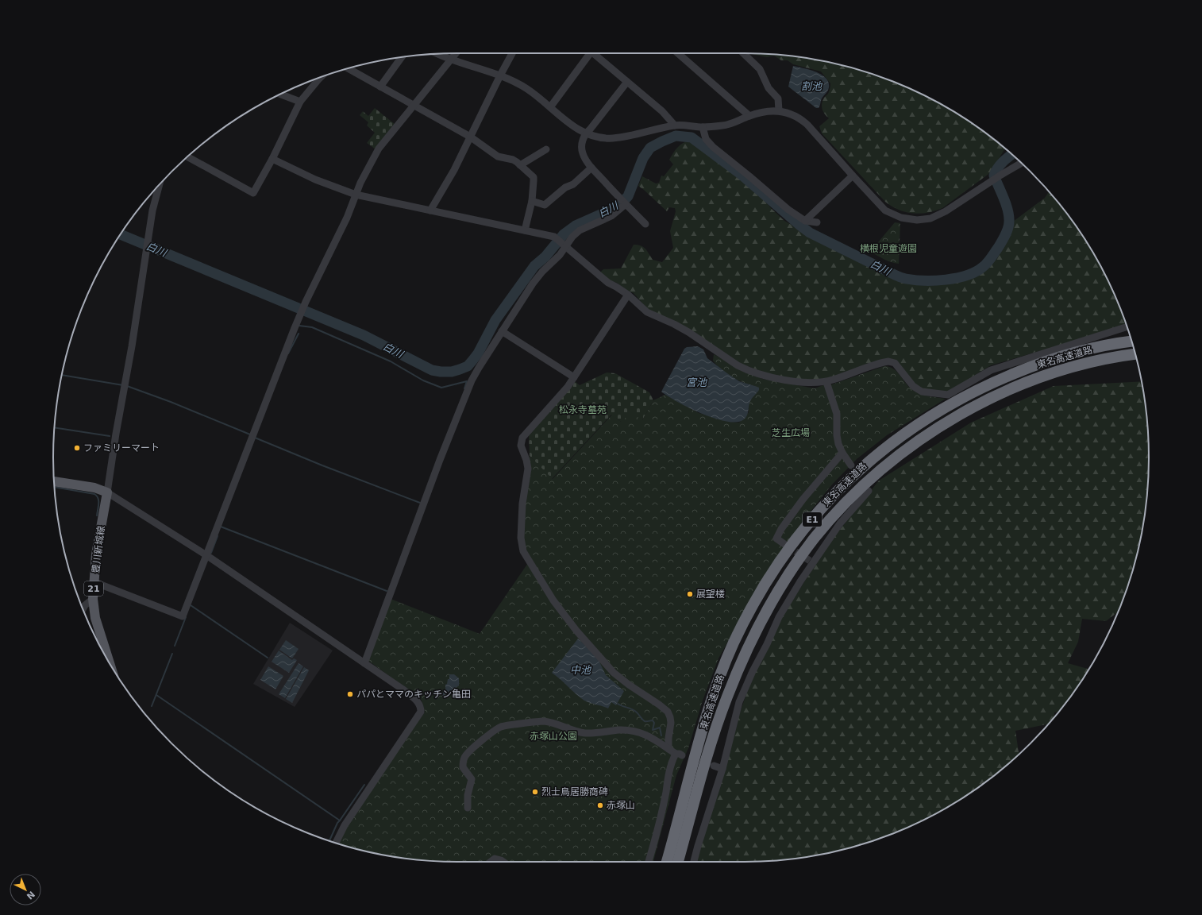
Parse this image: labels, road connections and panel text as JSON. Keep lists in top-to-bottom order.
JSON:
{
  "streets": {
    "highway": ["東名高速道路", "E1"],
    "main road": ["豊川新城線", "21"]
  },
  "water": [
    "割池",
    "白川",
    "宮池",
    "中池"
  ],
  "parks": [
    "横根児童遊園",
    "松永寺墓苑",
    "芝生広場",
    "赤塚山公園"
  ],
  "places": [
    "ファミリーマート",
    "展望楼",
    "パパとママのキッチン亀田",
    "烈士鳥居勝商碑",
    "赤塚山"
  ],
  "north": "bottom right"
}
